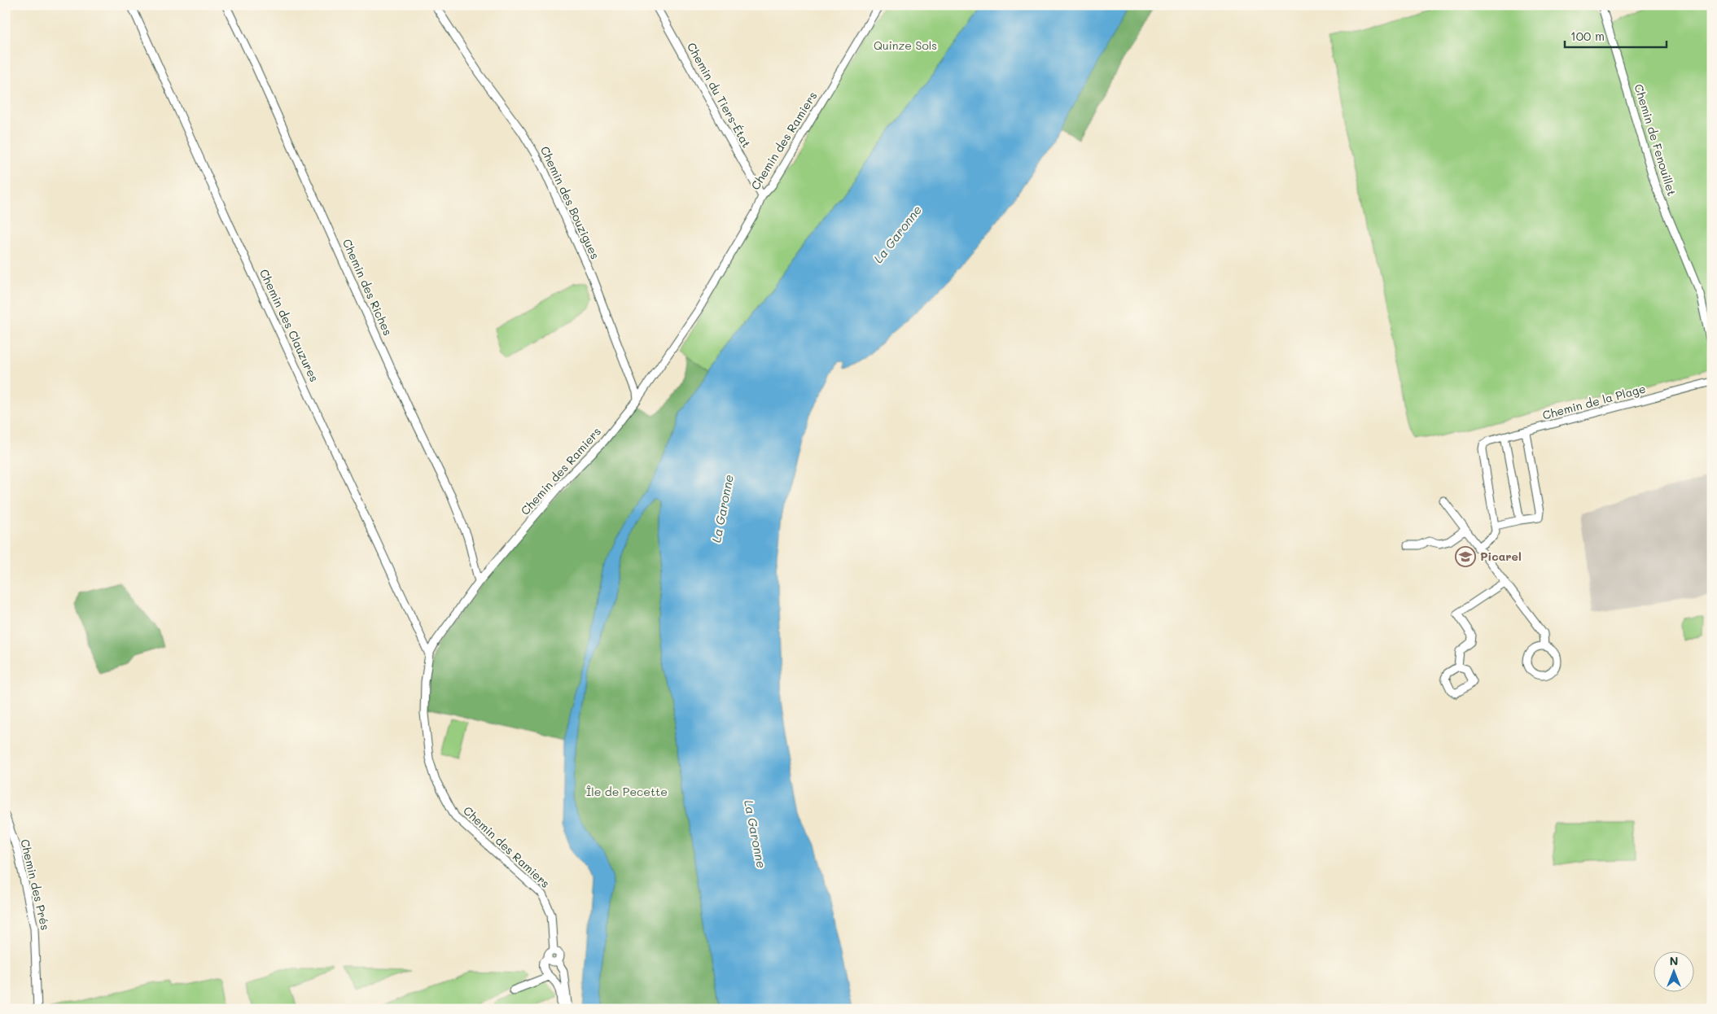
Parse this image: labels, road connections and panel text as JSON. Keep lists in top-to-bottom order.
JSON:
{
  "streets": {
    "street": [
      "Chemin du Tiers-État",
      "Chemin de Fenouillet",
      "Chemin des Ramiers",
      "Chemin des Bouzigues",
      "Chemin des Riches",
      "Chemin des Clauzures",
      "Chemin de la Plage",
      "Chemin des Prés"
    ]
  },
  "crossings": [
    ["Chemin du Tiers-État", "Chemin des Ramiers"],
    ["Chemin des Ramiers", "Chemin des Bouzigues"],
    ["Chemin des Ramiers", "Chemin des Riches"],
    ["Chemin des Ramiers", "Chemin des Clauzures"]
  ],
  "water": ["La Garonne"],
  "parks": ["Quinze Sols", "Île de Pecette"],
  "places": {
    "school or university": ["Picarel"]
  },
  "scale_bar": "100 m",
  "north": "top"
}
